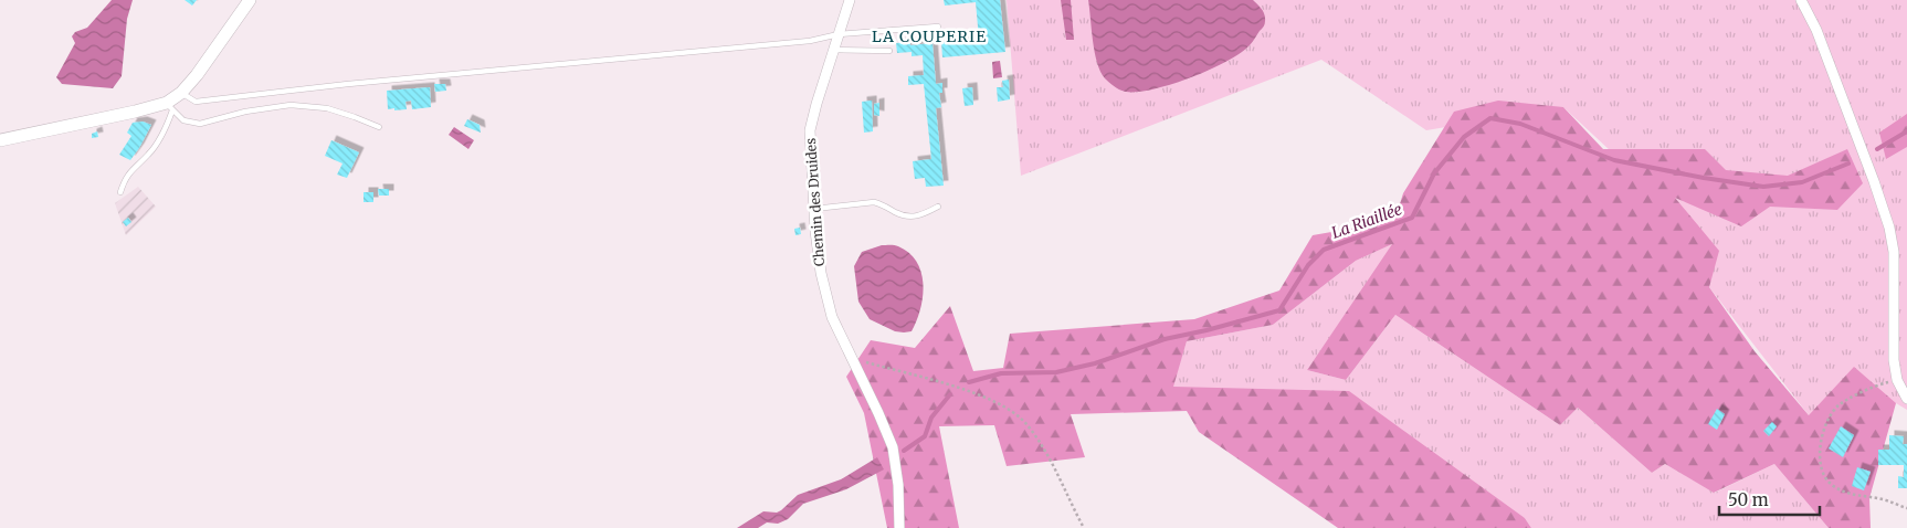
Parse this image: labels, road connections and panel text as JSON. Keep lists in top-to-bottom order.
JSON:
{
  "streets": {
    "street": ["Chemin des Druides"]
  },
  "districts": ["LA COUPERIE"],
  "water": ["La Riaillée"],
  "scale_bar": "50 m"
}
